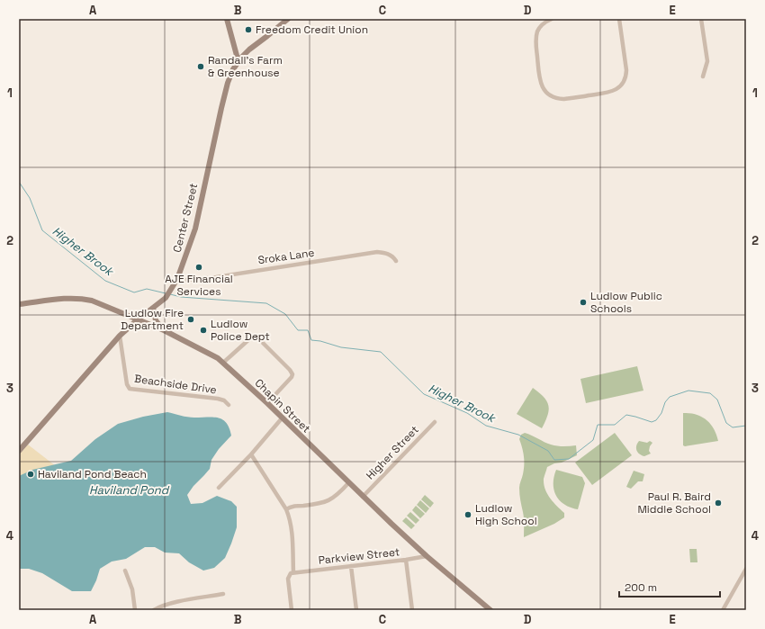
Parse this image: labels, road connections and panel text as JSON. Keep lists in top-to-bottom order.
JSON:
{
  "streets": {
    "main road": ["Center Street", "Chapin Street"],
    "street": [
      "Sroka Lane",
      "Beachside Drive",
      "Higher Street",
      "Parkview Street"
    ]
  },
  "crossings": [
    ["Center Street", "Sroka Lane"],
    ["Center Street", "Beachside Drive"],
    ["Center Street", "Chapin Street"],
    ["Chapin Street", "Higher Street"],
    ["Chapin Street", "Parkview Street"]
  ],
  "water": ["Higher Brook", "Haviland Pond"],
  "places": [
    "Freedom Credit Union",
    "Randall's Farm & Greenhouse",
    "AJE Financial Services",
    "Ludlow Public Schools",
    "Ludlow Fire Department",
    "Ludlow Police Dept",
    "Haviland Pond Beach",
    "Paul R. Baird Middle School",
    "Ludlow High School"
  ],
  "scale_bar": "200 m",
  "grid": {
    "columns": [
      "A",
      "B",
      "C",
      "D",
      "E"
    ],
    "rows": [
      "1",
      "2",
      "3",
      "4"
    ]
  }
}
